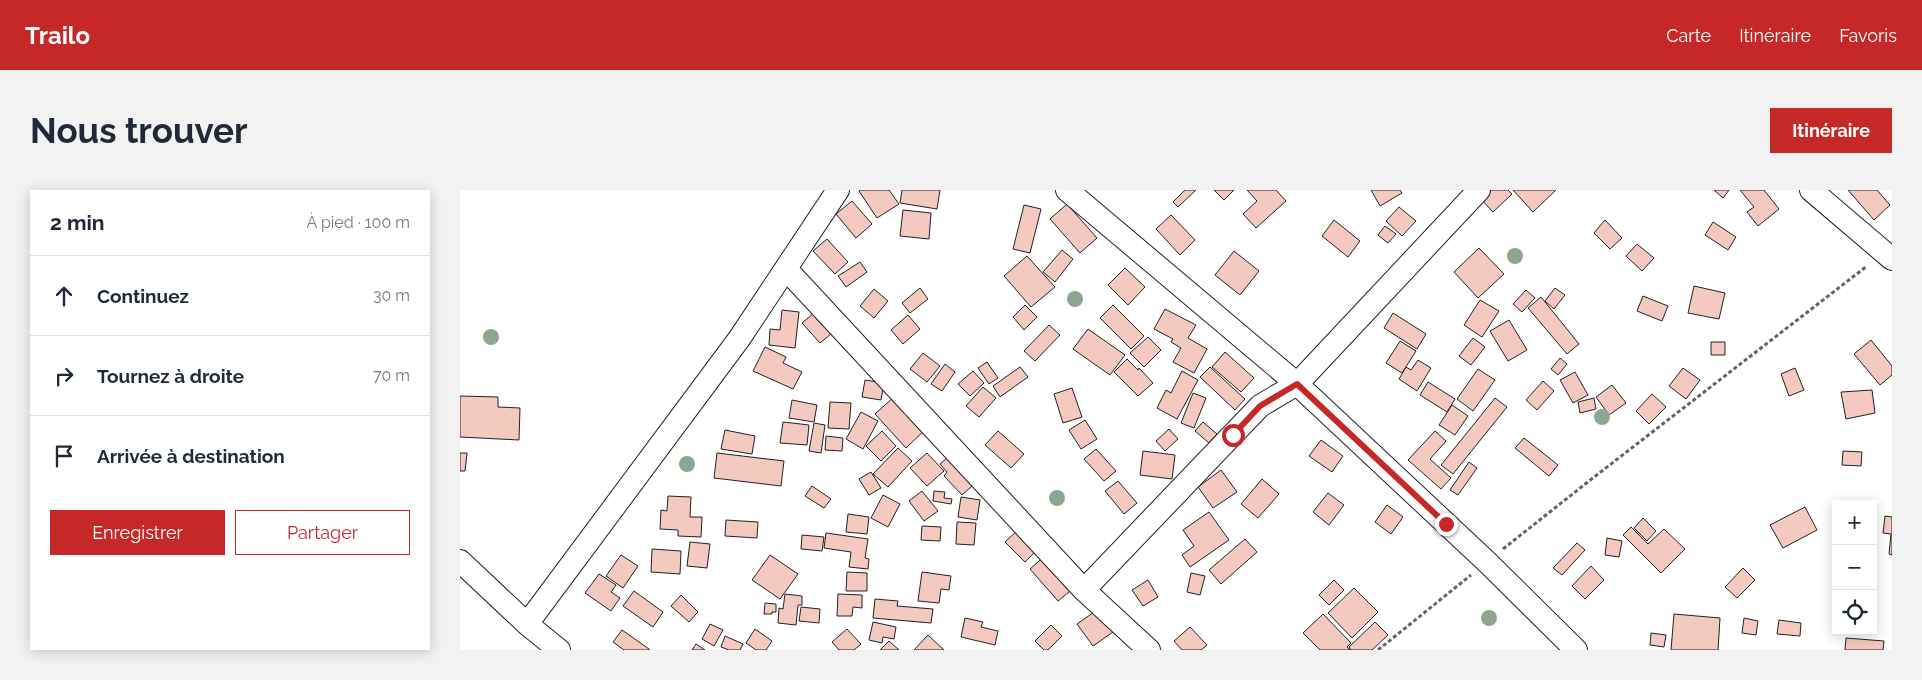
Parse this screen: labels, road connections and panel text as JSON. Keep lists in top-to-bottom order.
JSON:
{
  "page": {
    "header": "Trailo",
    "nav": ["Carte", "Itinéraire", "Favoris"],
    "buttons": [
      "Itinéraire",
      ["Enregistrer", "Partager"]
    ],
    "title": "Nous trouver",
    "heading": ["2 min", "À pied · 100 m"],
    "list": [
      ["Continuez", "30 m"],
      ["Tournez à droite", "70 m"],
      "Arrivée à destination"
    ],
    "map_buttons": ["+", "−"]
  }
}
